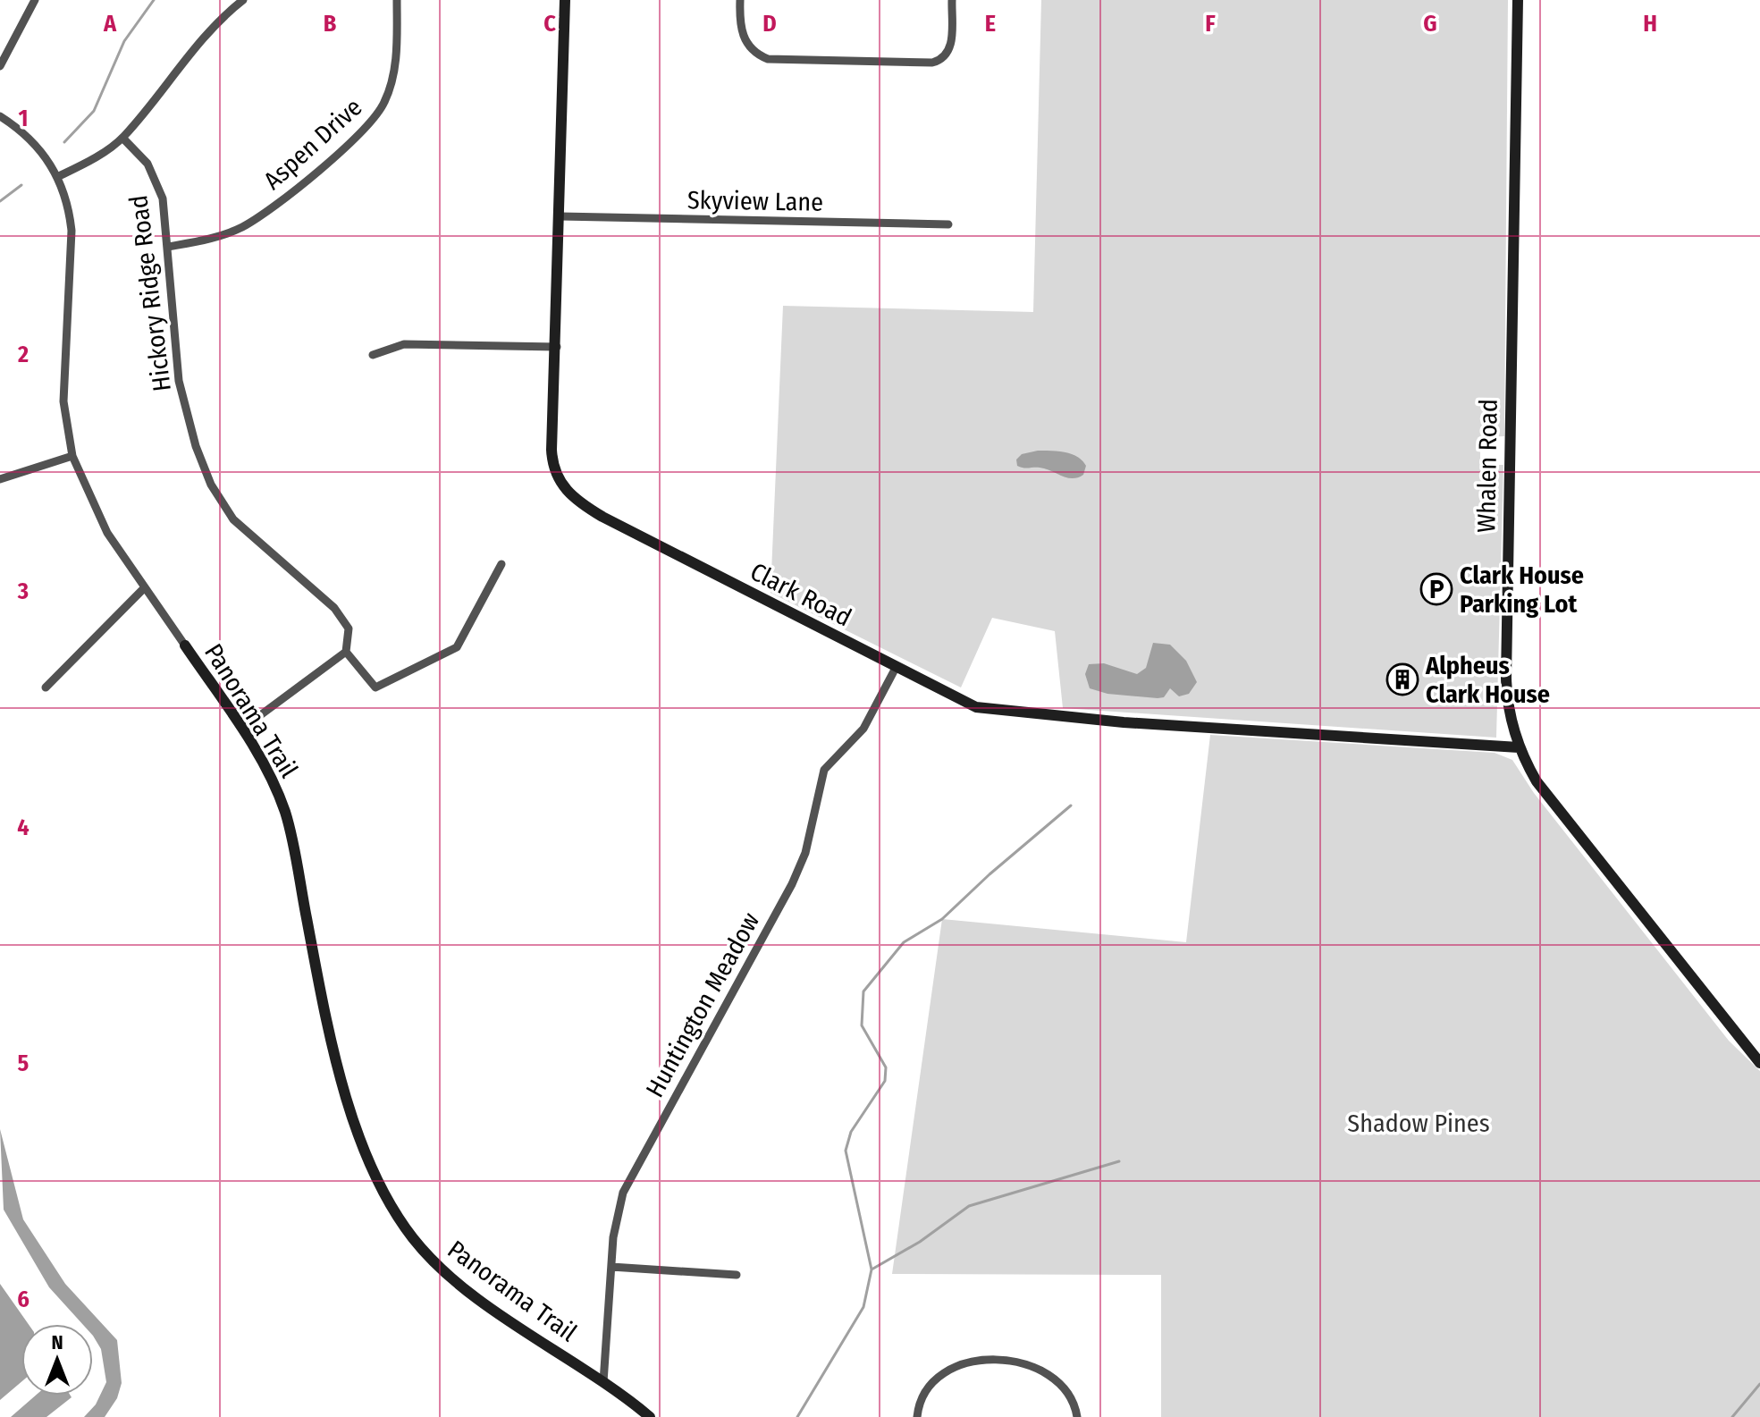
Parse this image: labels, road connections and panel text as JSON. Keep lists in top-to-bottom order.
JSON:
{
  "streets": {
    "street": [
      "Aspen Drive",
      "Skyview Lane",
      "Hickory Ridge Road",
      "Whalen Road",
      "Clark Road",
      "Panorama Trail",
      "Huntington Meadow"
    ]
  },
  "crossings": [
    ["Aspen Drive", "Hickory Ridge Road"],
    ["Skyview Lane", "Clark Road"],
    ["Whalen Road", "Clark Road"],
    ["Clark Road", "Huntington Meadow"],
    ["Panorama Trail", "Huntington Meadow"]
  ],
  "parks": ["Shadow Pines"],
  "places": {
    "parking": ["Clark House Parking Lot"],
    "building": ["Alpheus Clark House"]
  },
  "north": "top",
  "grid": {
    "columns": [
      "A",
      "B",
      "C",
      "D",
      "E",
      "F",
      "G",
      "H"
    ],
    "rows": [
      "1",
      "2",
      "3",
      "4",
      "5",
      "6"
    ]
  }
}
